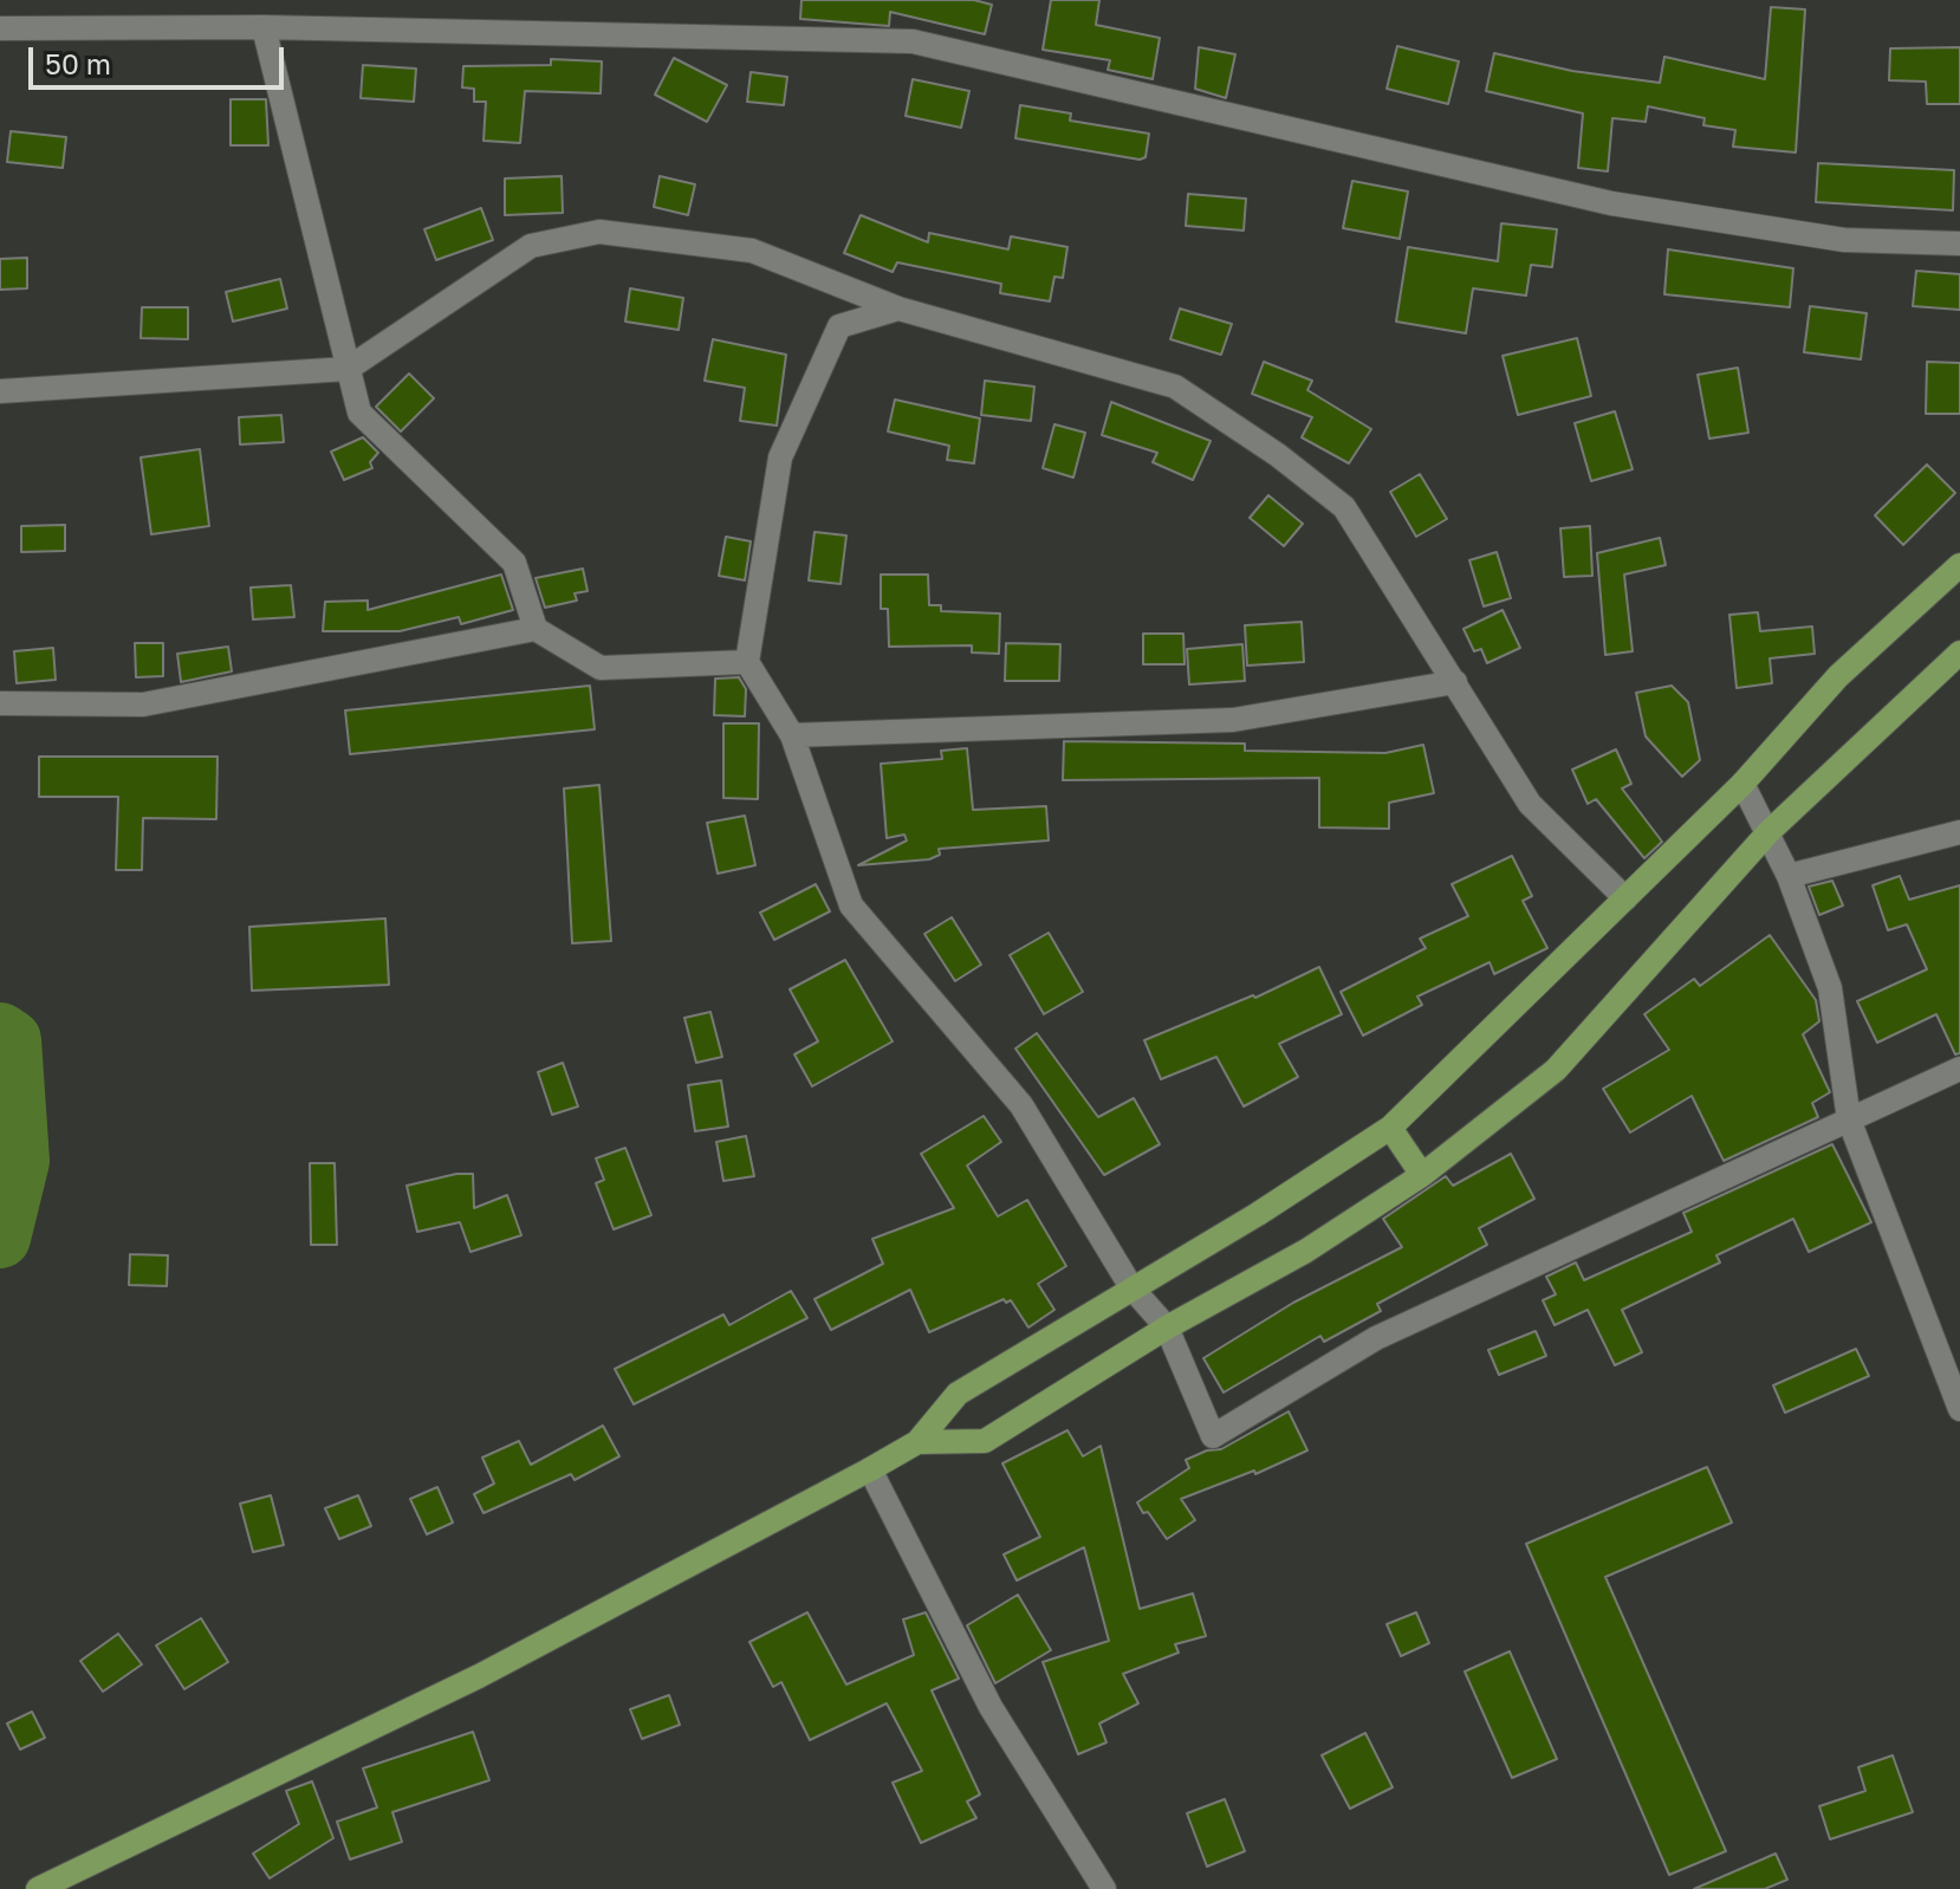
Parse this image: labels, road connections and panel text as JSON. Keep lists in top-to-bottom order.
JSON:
{
  "scale_bar": "50 m"
}
